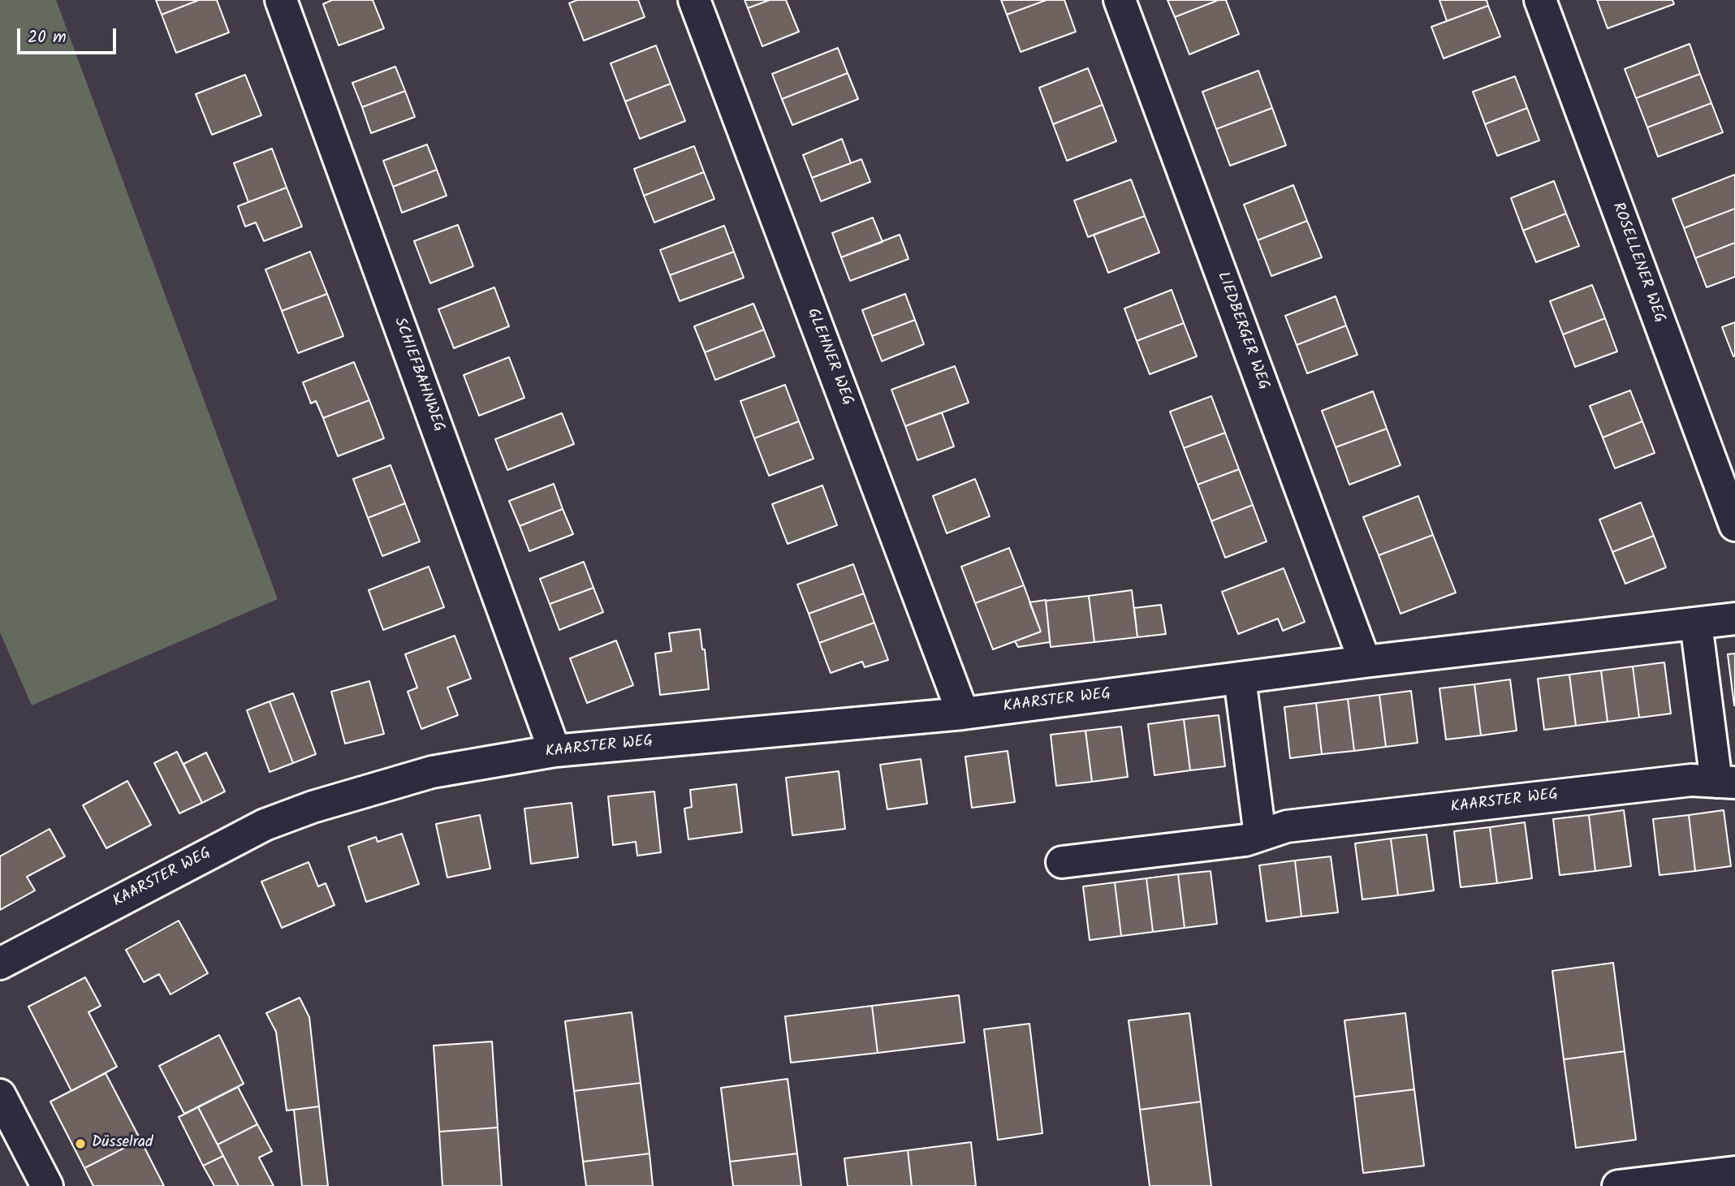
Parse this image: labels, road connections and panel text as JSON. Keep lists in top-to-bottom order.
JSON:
{
  "streets": {
    "street": [
      "ROSELLENER WEG",
      "LIEDBERGER WEG",
      "GLEHNER WEG",
      "SCHIEFBAHNWEG",
      "KAARSTER WEG"
    ]
  },
  "crossings": [
    ["LIEDBERGER WEG", "KAARSTER WEG"],
    ["GLEHNER WEG", "KAARSTER WEG"],
    ["SCHIEFBAHNWEG", "KAARSTER WEG"]
  ],
  "places": ["Düsselrad"],
  "scale_bar": "20 m"
}
